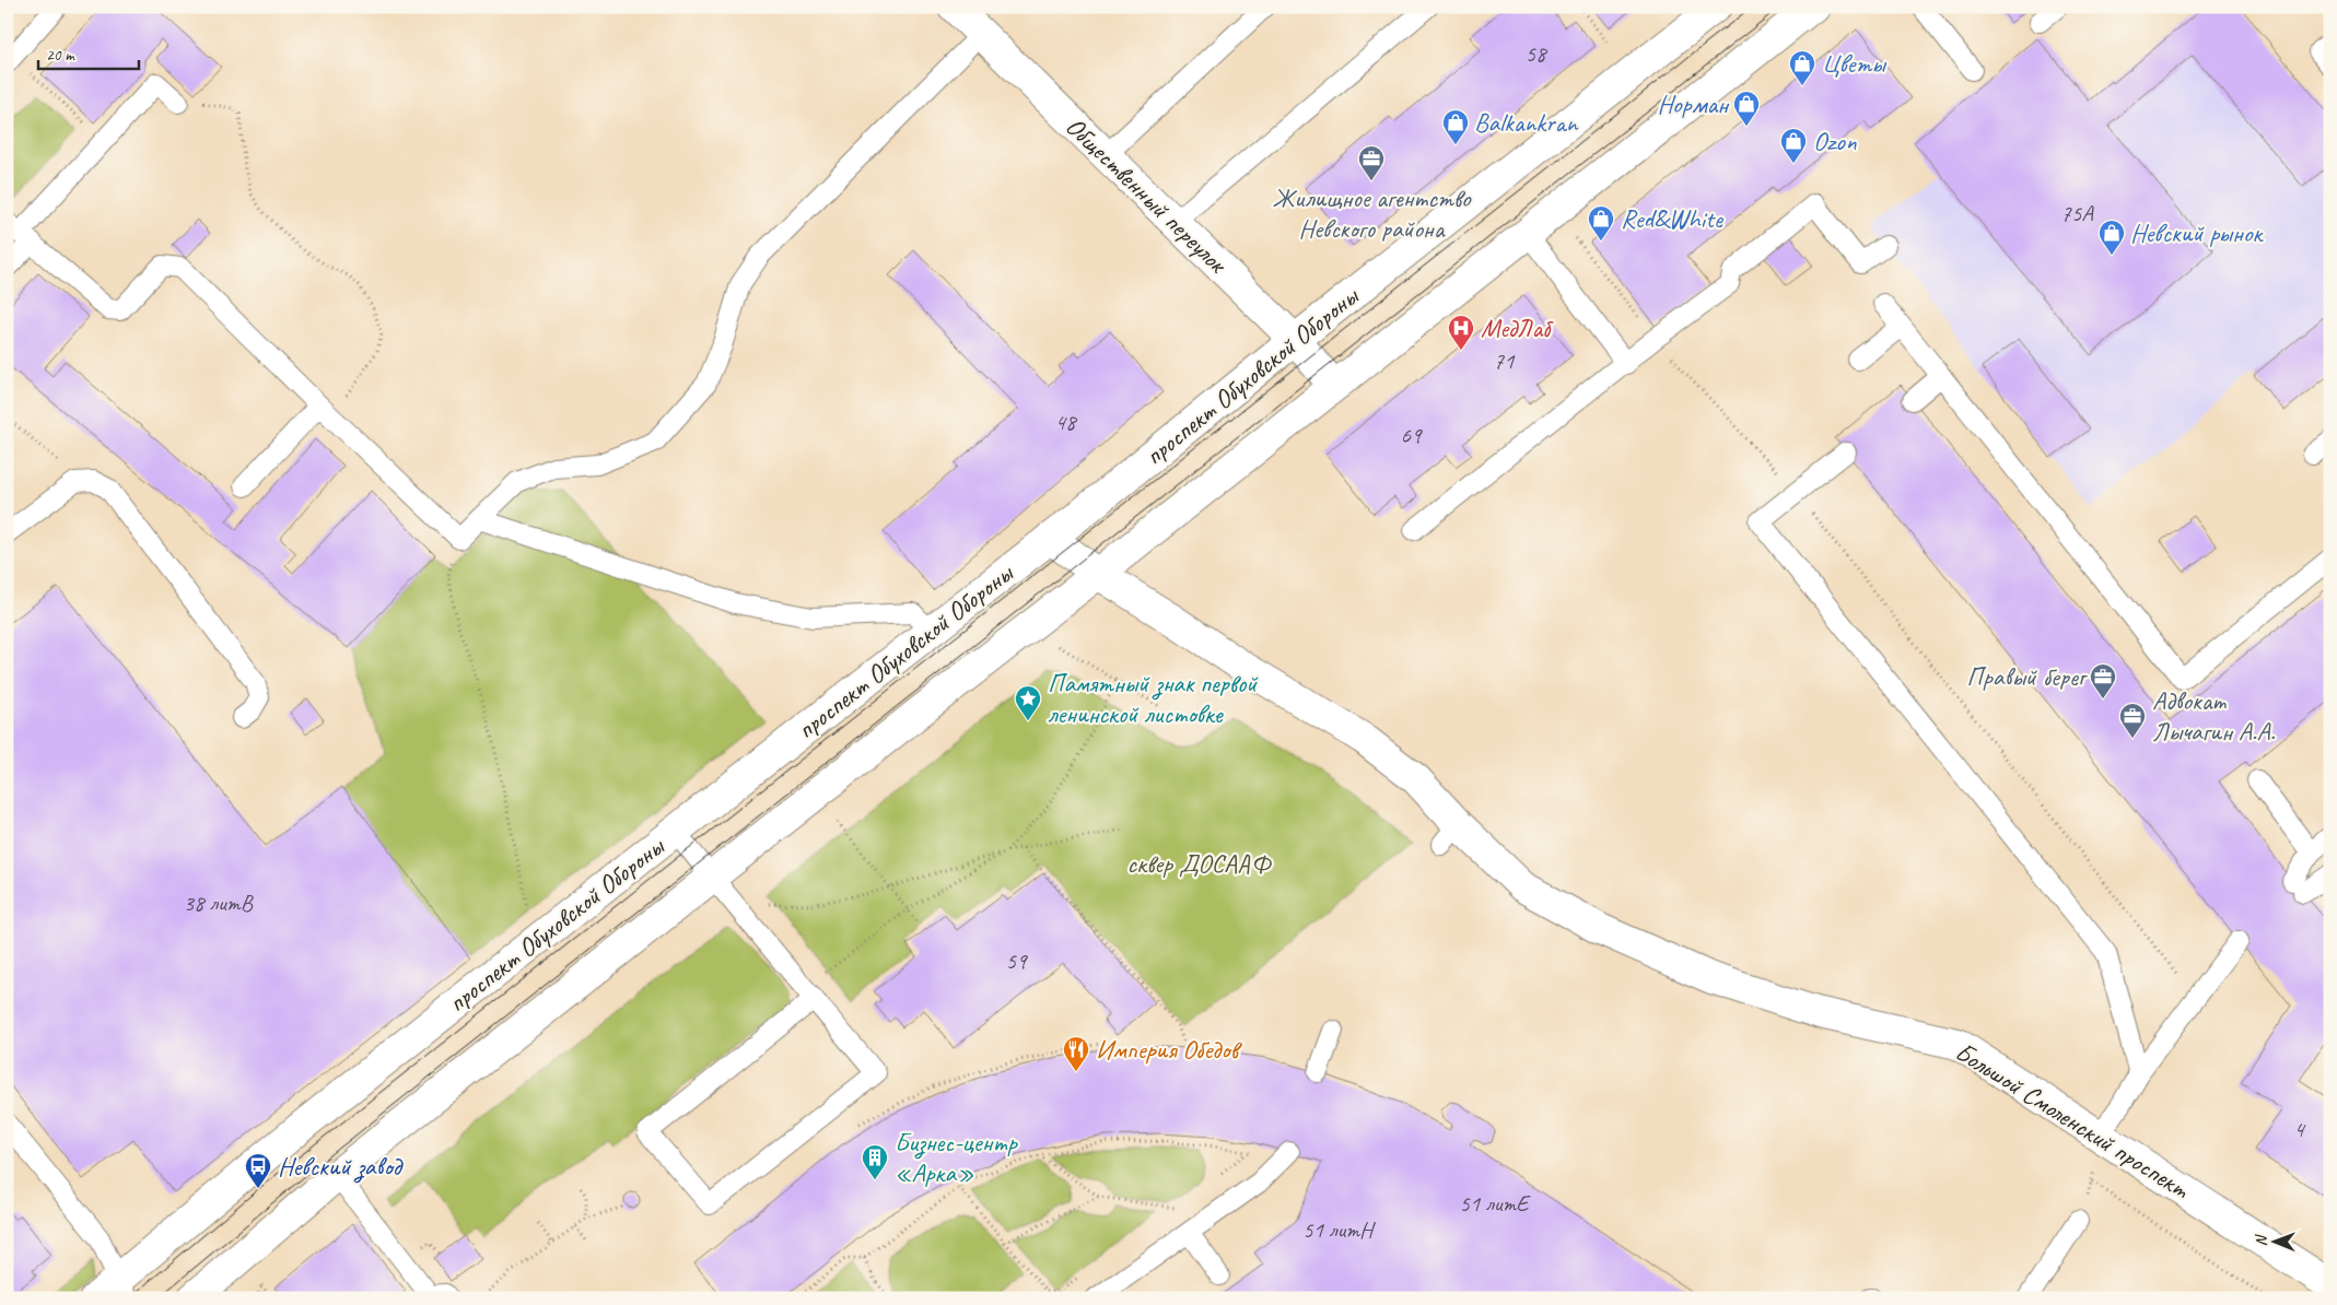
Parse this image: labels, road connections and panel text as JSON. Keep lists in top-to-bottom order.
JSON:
{
  "streets": {
    "main road": ["Общественный переулок", "проспект Обуховской Обороны", "Большой Смоленский проспект"]
  },
  "crossings": [
    ["Общественный переулок", "проспект Обуховской Обороны"],
    ["проспект Обуховской Обороны", "Большой Смоленский проспект"]
  ],
  "parks": ["сквер ДОСААФ"],
  "places": {
    "shop": [
      "Цветы",
      "Норман",
      "Balkankran",
      "Ozon",
      "Red&White",
      "Невский рынок"
    ],
    "office": ["Жилищное агентство Невского района", "Правый берег", "Адвокат Лычагин А.А."],
    "hospital": ["МедЛаб"],
    "place": ["Памятный знак первой ленинской листовке"],
    "restaurant": ["Империя Обедов"],
    "building": ["Бизнес-центр «Арка»"],
    "bus stop": ["Невский завод"]
  },
  "house_numbers": [
    "58",
    "75А",
    "71",
    "48",
    "69",
    "38 литВ",
    "59",
    "4",
    "51 литЕ",
    "51 литН"
  ],
  "scale_bar": "20 m",
  "north": "left"
}
